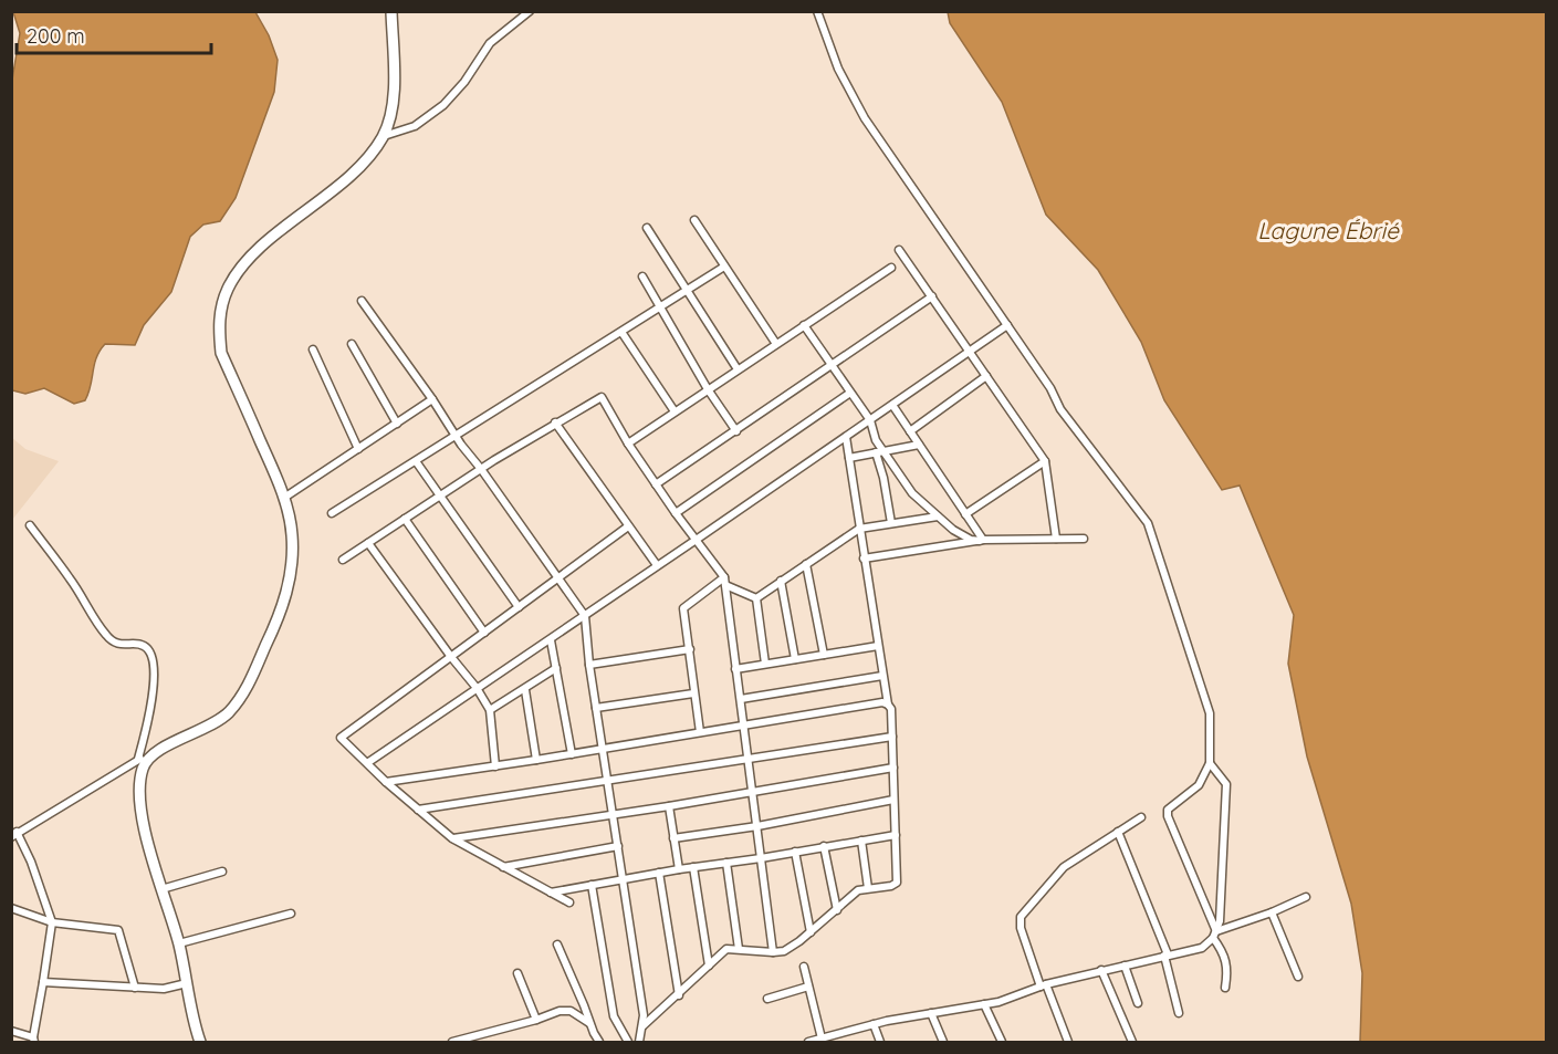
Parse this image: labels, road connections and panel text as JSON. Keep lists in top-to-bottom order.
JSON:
{
  "water": ["Lagune Ébrié"],
  "scale_bar": "200 m"
}
